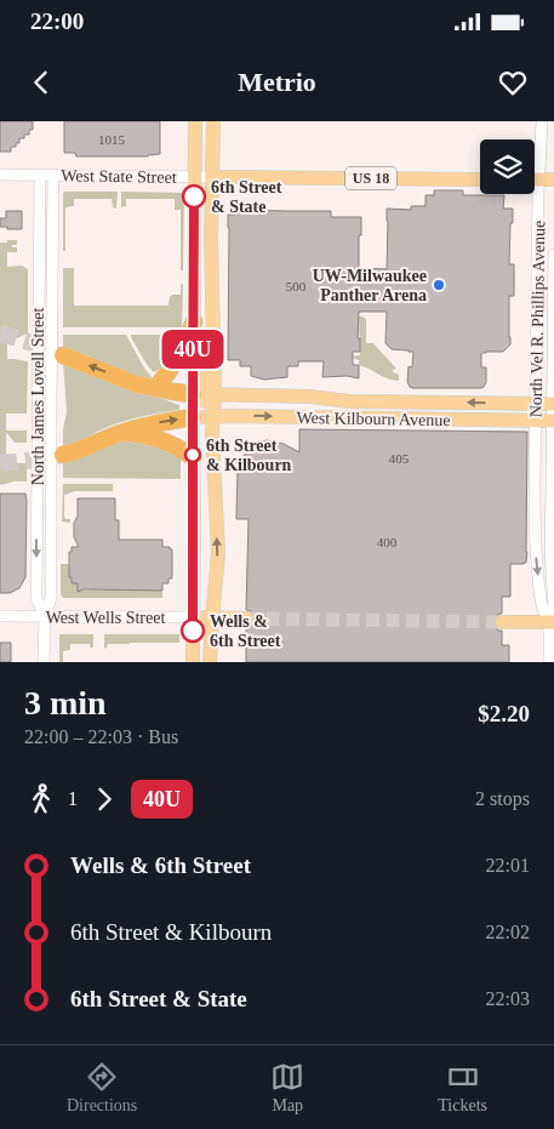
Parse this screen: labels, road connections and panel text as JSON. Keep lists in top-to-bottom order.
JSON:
{
  "streets": {
    "main road": [
      "West State Street",
      "US 18",
      "West Kilbourn Avenue",
      "West Wells Street"
    ],
    "street": ["North Vel R. Phillips Avenue", "North James Lovell Street"]
  },
  "crossings": [
    ["West State Street", "North James Lovell Street"],
    ["North Vel R. Phillips Avenue", "West Kilbourn Avenue"],
    ["North James Lovell Street", "West Wells Street"]
  ],
  "places": [
    "6th Street & State",
    "UW-Milwaukee Panther Arena",
    "6th Street & Kilbourn",
    "Wells & 6th Street"
  ],
  "lines": ["bus line 40U"],
  "house_numbers": [
    "1015",
    "500",
    "405",
    "400"
  ],
  "page": {
    "status": "22:00",
    "header": "Metrio",
    "on_map": "40U",
    "heading": ["3 min", "22:00 – 22:03 · Bus", "$2.20"],
    "legs": ["1", "40U", "2 stops"],
    "list": [
      {
        "name": "Wells & 6th Street",
        "value": "22:01"
      },
      {
        "name": "6th Street & Kilbourn",
        "value": "22:02"
      },
      {
        "name": "6th Street & State",
        "value": "22:03"
      }
    ],
    "tabs": ["Directions", "Map", "Tickets"]
  }
}
